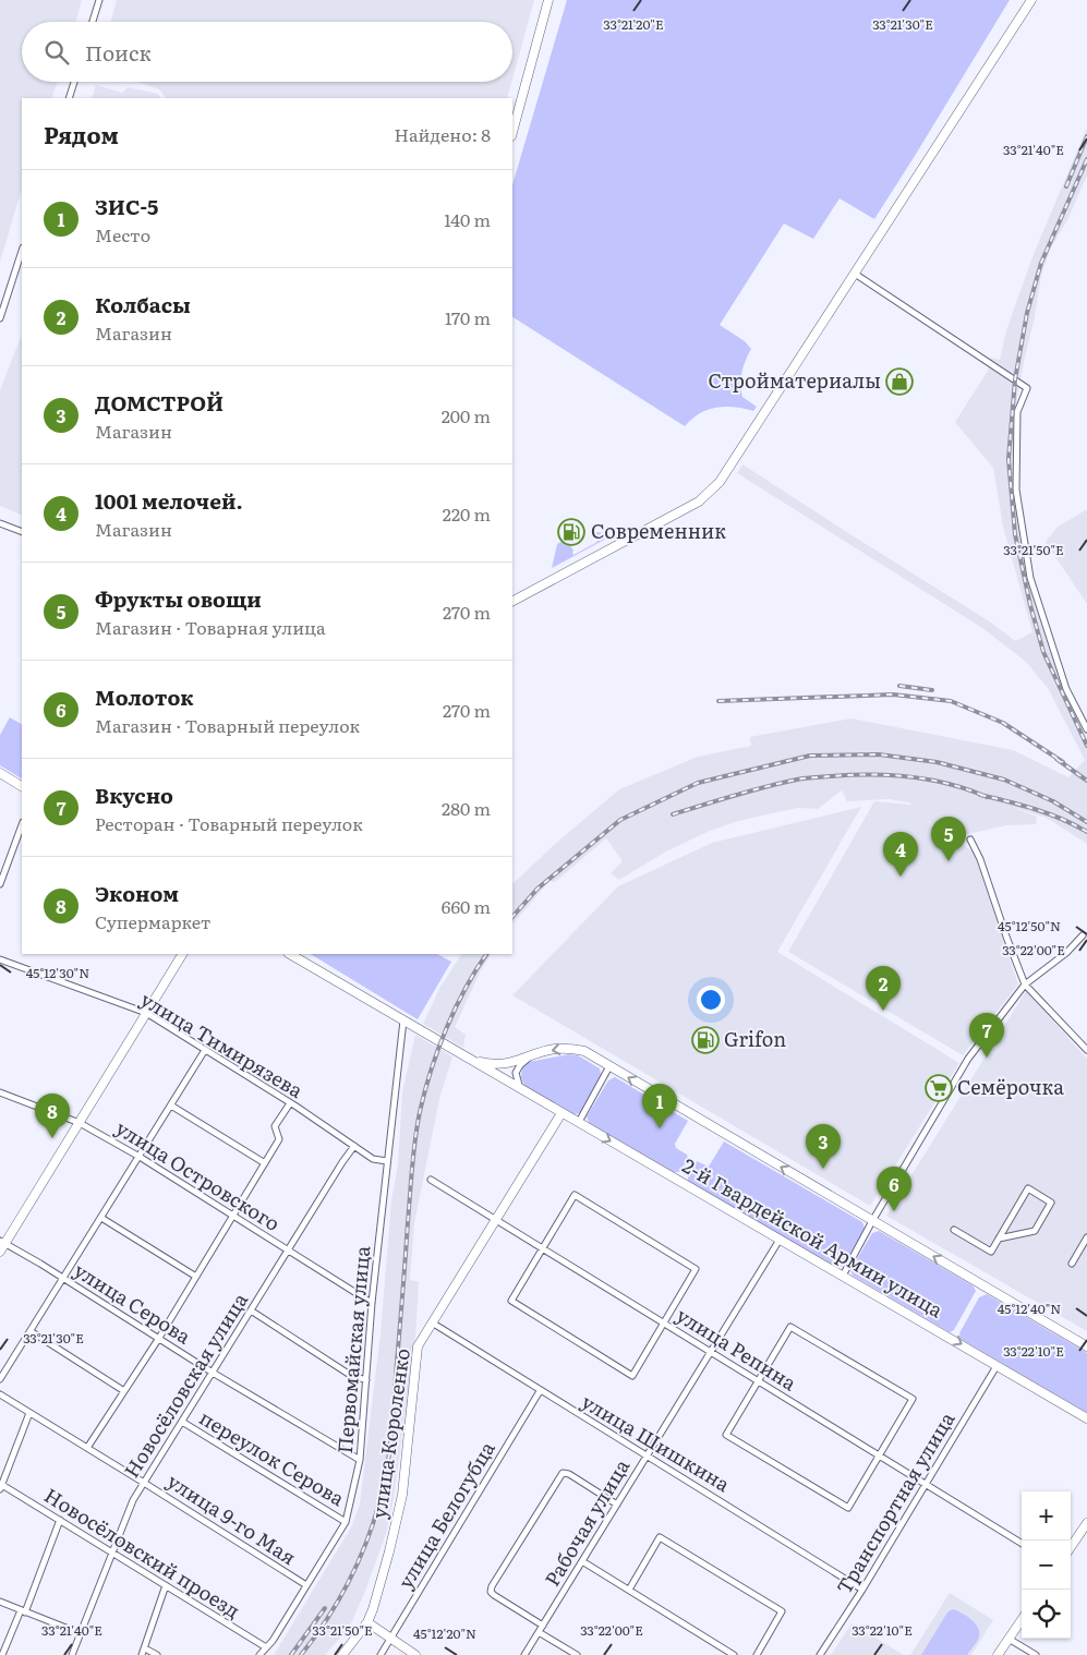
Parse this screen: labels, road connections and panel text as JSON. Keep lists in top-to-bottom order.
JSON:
{
  "streets": {
    "main road": ["2-й Гвардейской Армии улица", "улица Короленко"],
    "street": [
      "улица Тимирязева",
      "улица Островского",
      "улица Серова",
      "Первомайская улица",
      "улица Репина",
      "Новосёловская улица",
      "улица Шишкина",
      "переулок Серова",
      "Транспортная улица",
      "улица Белогубца",
      "улица 9-го Мая",
      "Рабочая улица",
      "Новосёловский проезд"
    ]
  },
  "crossings": [
    ["улица Тимирязева", "Первомайская улица"],
    ["улица Тимирязева", "Новосёловская улица"],
    ["улица Островского", "Первомайская улица"],
    ["улица Островского", "Новосёловская улица"],
    ["2-й Гвардейской Армии улица", "Первомайская улица"],
    ["2-й Гвардейской Армии улица", "улица Короленко"],
    ["2-й Гвардейской Армии улица", "Транспортная улица"],
    ["2-й Гвардейской Армии улица", "Рабочая улица"],
    ["улица Серова", "Первомайская улица"],
    ["улица Серова", "Новосёловская улица"],
    ["Первомайская улица", "переулок Серова"],
    ["Первомайская улица", "улица 9-го Мая"],
    ["Первомайская улица", "Новосёловский проезд"],
    ["улица Репина", "улица Короленко"],
    ["улица Репина", "Транспортная улица"],
    ["улица Репина", "Рабочая улица"],
    ["Новосёловская улица", "переулок Серова"],
    ["Новосёловская улица", "улица 9-го Мая"],
    ["Новосёловская улица", "Новосёловский проезд"],
    ["улица Короленко", "улица Шишкина"],
    ["улица Шишкина", "Транспортная улица"],
    ["улица Шишкина", "улица Белогубца"],
    ["улица Шишкина", "Рабочая улица"]
  ],
  "places": {
    "shop": ["Стройматериалы"],
    "fuel station": ["Современник", "Grifon"],
    "supermarket": ["Семёрочка"]
  },
  "page": {
    "search": "Поиск",
    "heading": ["Рядом", "Найдено: 8"],
    "list": [
      {
        "mark": "1",
        "name": "ЗИС-5",
        "note": "Место",
        "value": "140 m"
      },
      {
        "mark": "2",
        "name": "Колбасы",
        "note": "Магазин",
        "value": "170 m"
      },
      {
        "mark": "3",
        "name": "ДОМСТРОЙ",
        "note": "Магазин",
        "value": "200 m"
      },
      {
        "mark": "4",
        "name": "1001 мелочей.",
        "note": "Магазин",
        "value": "220 m"
      },
      {
        "mark": "5",
        "name": "Фрукты овощи",
        "note": "Магазин · Товарная улица",
        "value": "270 m"
      },
      {
        "mark": "6",
        "name": "Молоток",
        "note": "Магазин · Товарный переулок",
        "value": "270 m"
      },
      {
        "mark": "7",
        "name": "Вкусно",
        "note": "Ресторан · Товарный переулок",
        "value": "280 m"
      },
      {
        "mark": "8",
        "name": "Эконом",
        "note": "Супермаркет",
        "value": "660 m"
      }
    ],
    "pins": [
      "5",
      "4",
      "2",
      "7",
      "1",
      "8",
      "3",
      "6"
    ],
    "map_buttons": ["+", "−"]
  },
  "coordinates": [
    "33°21'20\"E",
    "33°21'30\"E",
    "33°21'40\"E",
    "33°21'50\"E",
    "45°12'50\"N",
    "33°22'00\"E",
    "45°12'30\"N",
    "45°12'40\"N",
    "33°22'10\"E",
    "45°12'20\"N"
  ]
}
